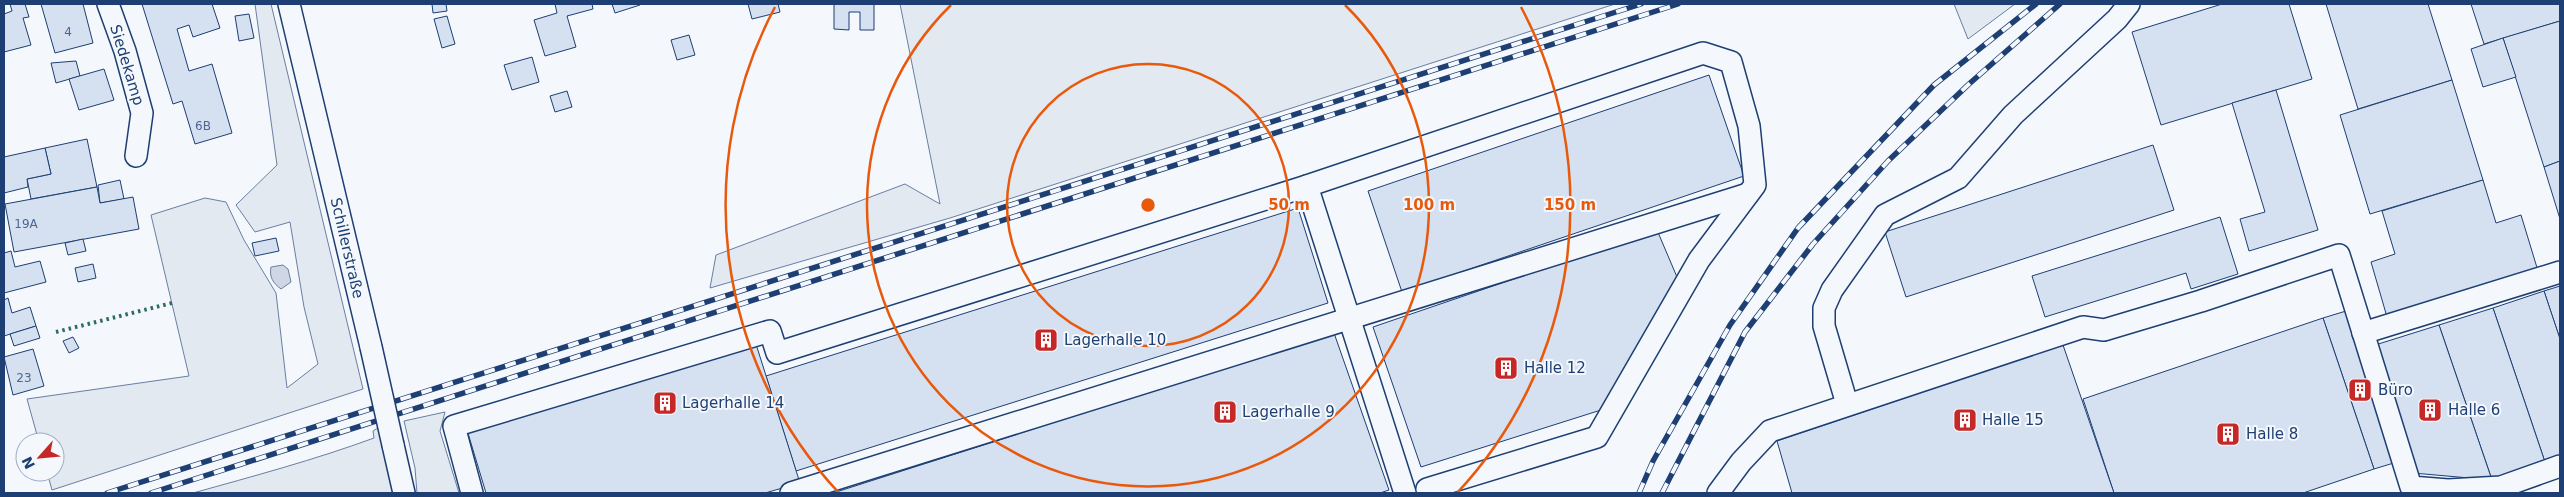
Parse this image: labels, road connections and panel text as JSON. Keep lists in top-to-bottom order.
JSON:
{
  "streets": {
    "street": ["Siedekamp", "Schillerstraße"]
  },
  "places": {
    "building": [
      "Lagerhalle 10",
      "Halle 12",
      "Büro",
      "Lagerhalle 14",
      "Halle 6",
      "Lagerhalle 9",
      "Halle 15",
      "Halle 8"
    ]
  },
  "house_numbers": [
    "4",
    "6B",
    "19A",
    "23"
  ],
  "north": "bottom left",
  "rings": ["50 m", "100 m", "150 m"]
}
